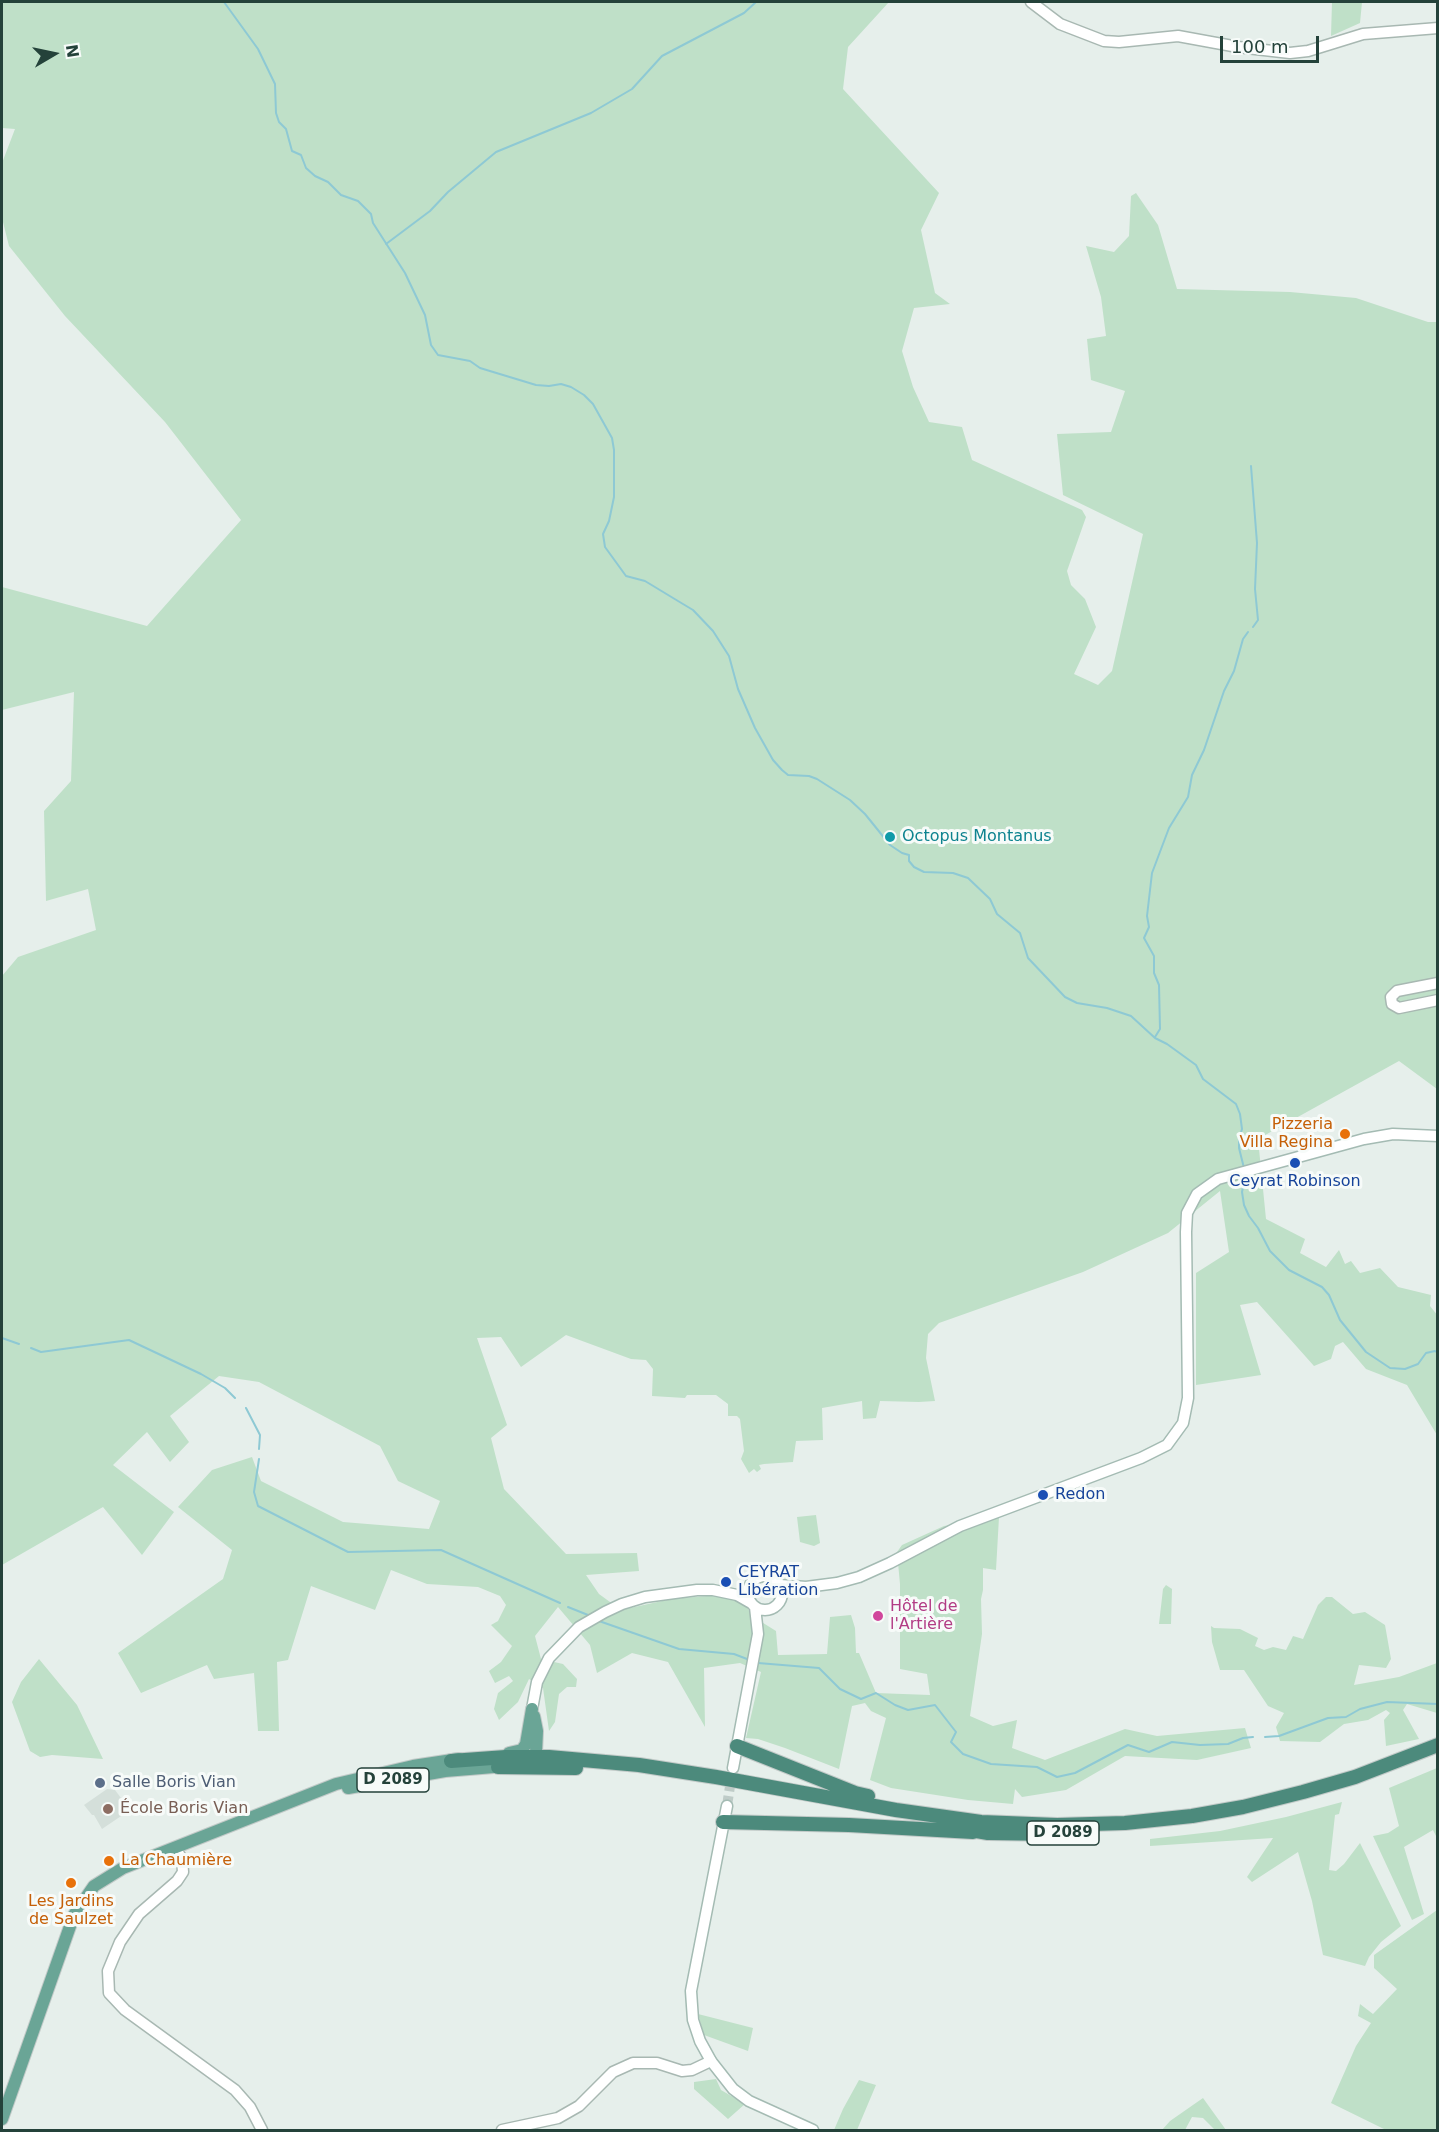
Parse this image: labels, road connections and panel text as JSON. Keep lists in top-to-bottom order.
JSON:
{
  "streets": {
    "highway": ["D 2089"]
  },
  "places": [
    "Octopus Montanus",
    "Pizzeria Villa Regina",
    "Ceyrat Robinson",
    "Redon",
    "CEYRAT Libération",
    "Hôtel de l'Artière",
    "Salle Boris Vian",
    "École Boris Vian",
    "La Chaumière",
    "Les Jardins de Saulzet"
  ],
  "scale_bar": "100 m",
  "north": "right"
}
